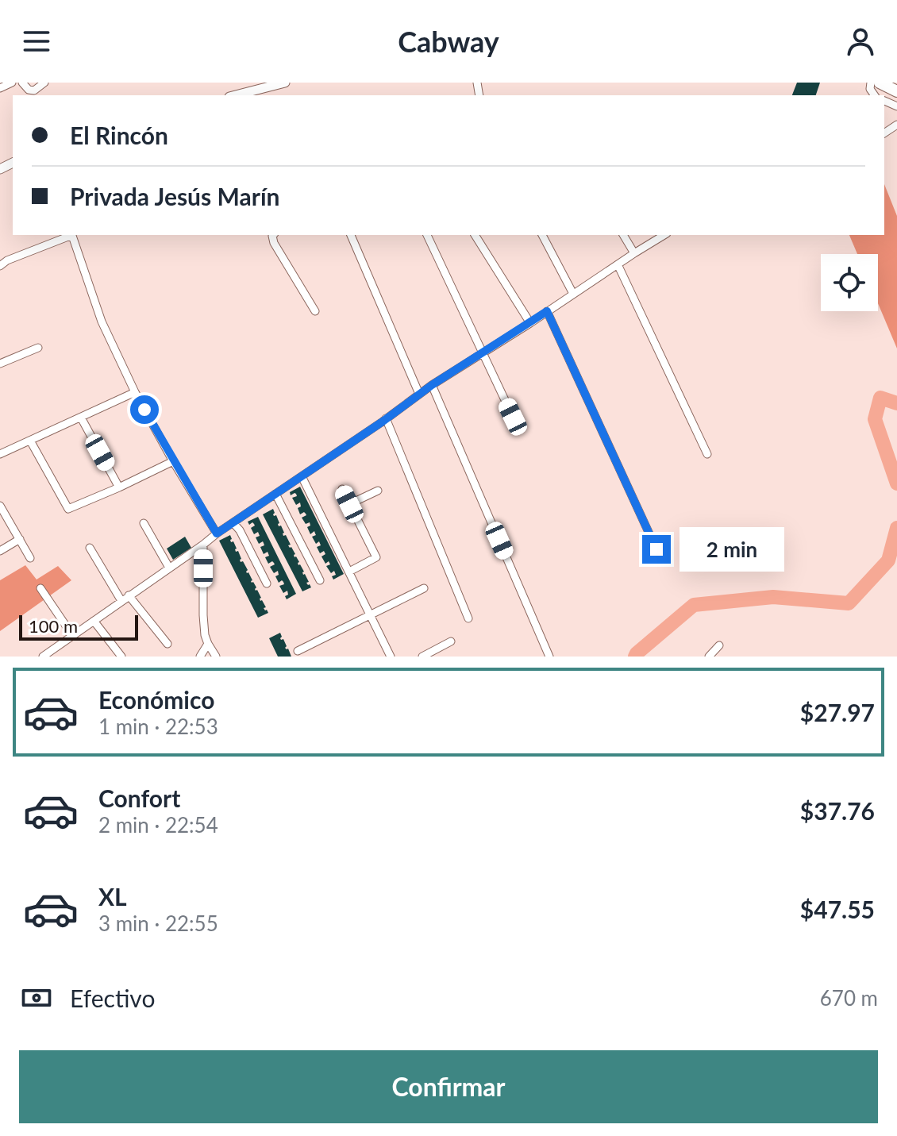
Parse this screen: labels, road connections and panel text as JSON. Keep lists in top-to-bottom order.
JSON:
{
  "scale_bar": "100 m",
  "page": {
    "header": "Cabway",
    "banner": ["El Rincón", "Privada Jesús Marín"],
    "bubble": "2 min",
    "scale": "100 m",
    "list": [
      {
        "name": "Económico",
        "note": "1 min · 22:53",
        "value": "$27.97"
      },
      {
        "name": "Confort",
        "note": "2 min · 22:54",
        "value": "$37.76"
      },
      {
        "name": "XL",
        "note": "3 min · 22:55",
        "value": "$47.55"
      }
    ],
    "pay": ["Efectivo", "670 m"],
    "buttons": "Confirmar"
  }
}
